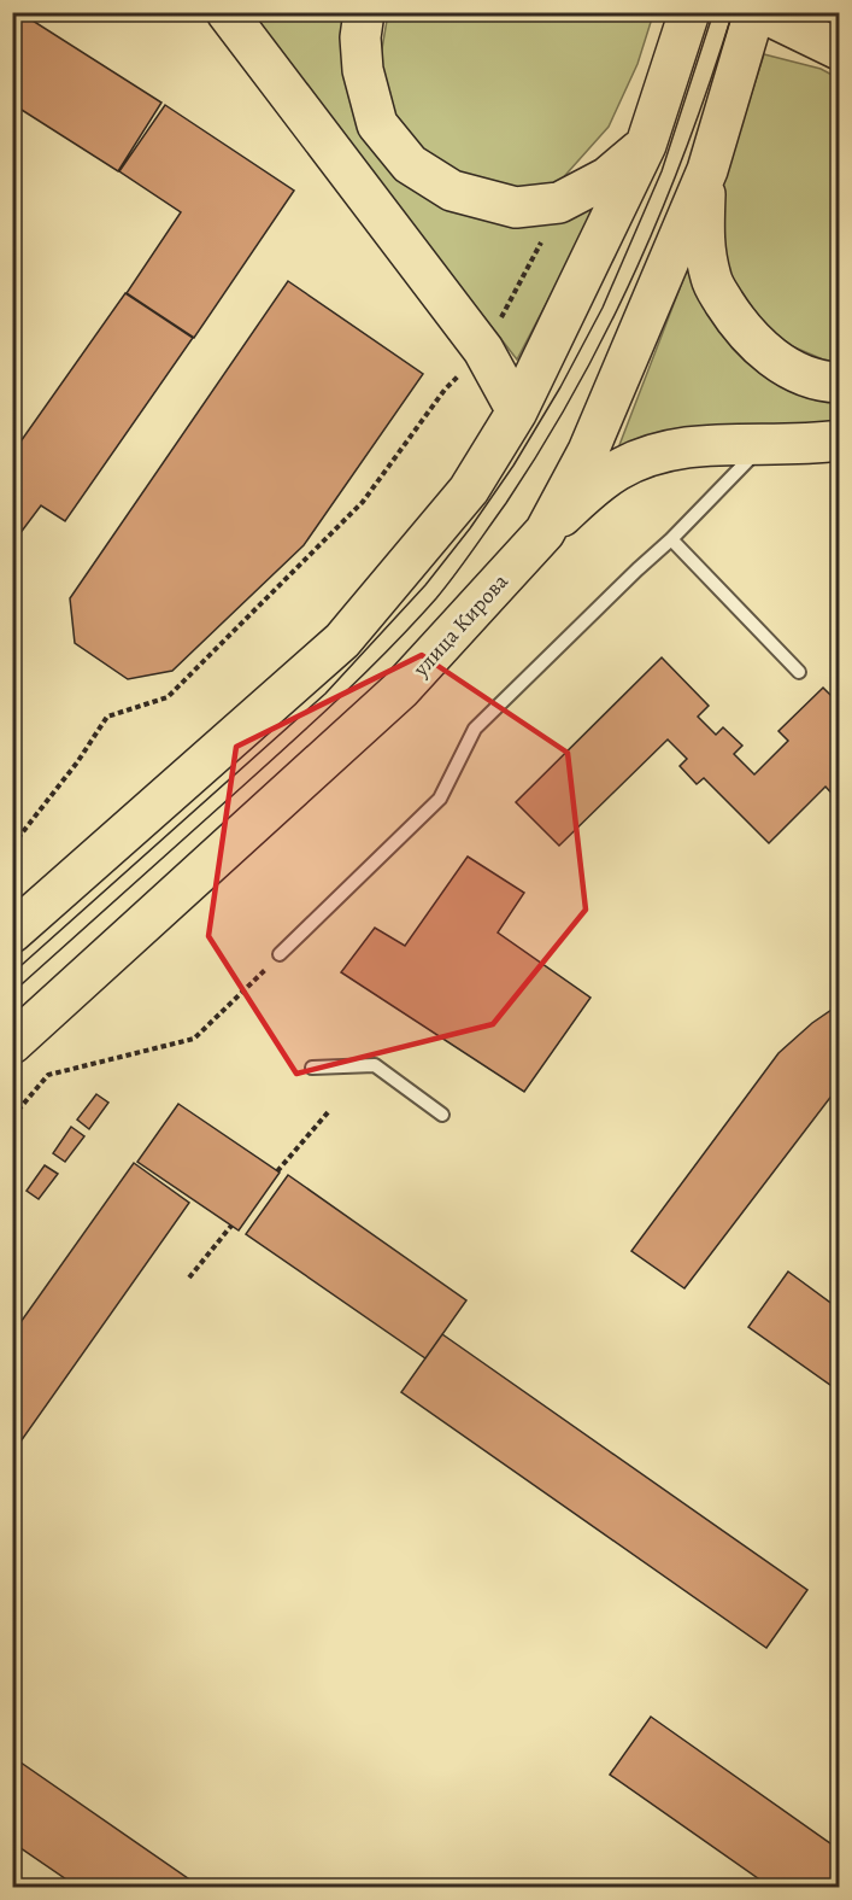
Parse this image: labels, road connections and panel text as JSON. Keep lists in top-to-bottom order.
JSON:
{
  "streets": {
    "main road": ["улица Кирова"]
  }
}
